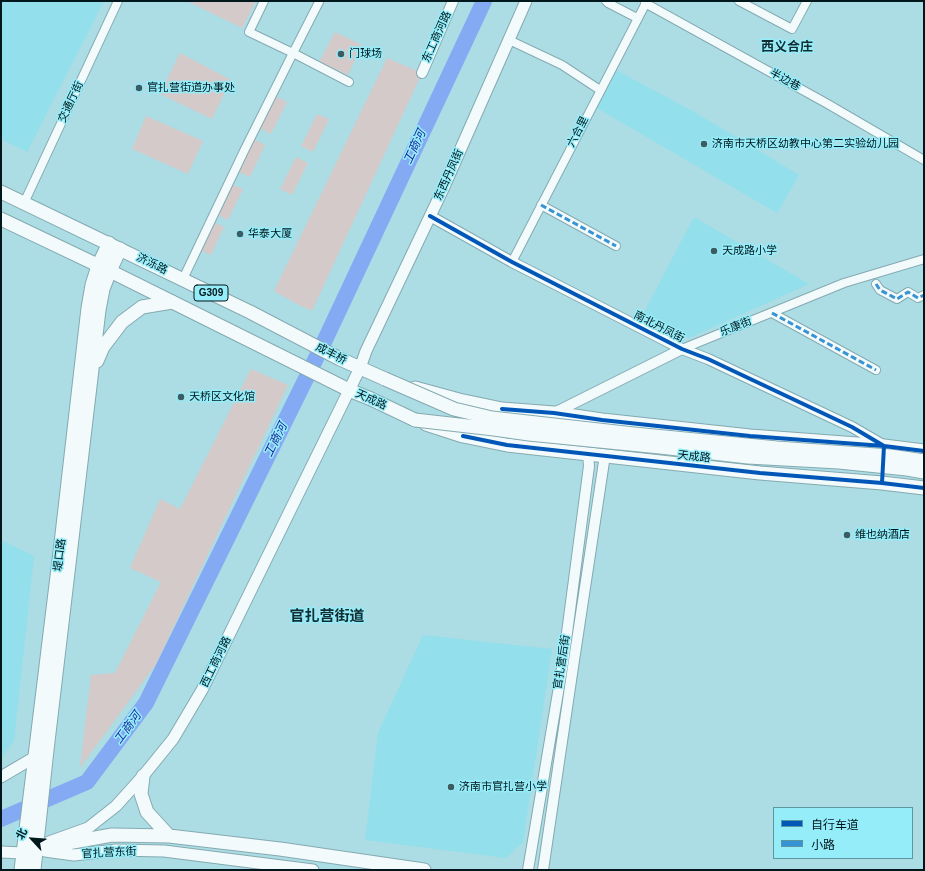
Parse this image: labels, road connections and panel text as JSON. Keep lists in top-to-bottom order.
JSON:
{
  "streets": {
    "main road": [
      "东西丹凤街",
      "济泺路",
      "G309",
      "成丰桥",
      "天成路",
      "堤口路",
      "西工商河路",
      "官扎营东街"
    ],
    "street": [
      "东工商河路",
      "半边巷",
      "交通厅街",
      "六合里",
      "南北丹凤街",
      "乐康街",
      "官扎营后街"
    ]
  },
  "crossings": [
    ["半边巷", "六合里"],
    ["交通厅街", "济泺路"],
    ["六合里", "南北丹凤街"],
    ["东西丹凤街", "G309"],
    ["东西丹凤街", "南北丹凤街"],
    ["东西丹凤街", "成丰桥"],
    ["东西丹凤街", "天成路"],
    ["东西丹凤街", "西工商河路"],
    ["济泺路", "成丰桥"],
    ["济泺路", "堤口路"],
    ["G309", "天成路"],
    ["G309", "堤口路"],
    ["G309", "西工商河路"],
    ["南北丹凤街", "乐康街"],
    ["南北丹凤街", "天成路"],
    ["乐康街", "天成路"],
    ["成丰桥", "天成路"],
    ["天成路", "西工商河路"],
    ["天成路", "官扎营后街"],
    ["堤口路", "西工商河路"],
    ["堤口路", "官扎营东街"],
    ["西工商河路", "官扎营东街"]
  ],
  "districts": ["西义合庄", "官扎营街道"],
  "water": ["工商河"],
  "places": [
    "门球场",
    "官扎营街道办事处",
    "济南市天桥区幼教中心第二实验幼儿园",
    "华泰大厦",
    "天成路小学",
    "天桥区文化馆",
    "维也纳酒店",
    "济南市官扎营小学"
  ],
  "legend": ["自行车道", "小路"],
  "north": "top left"
}
